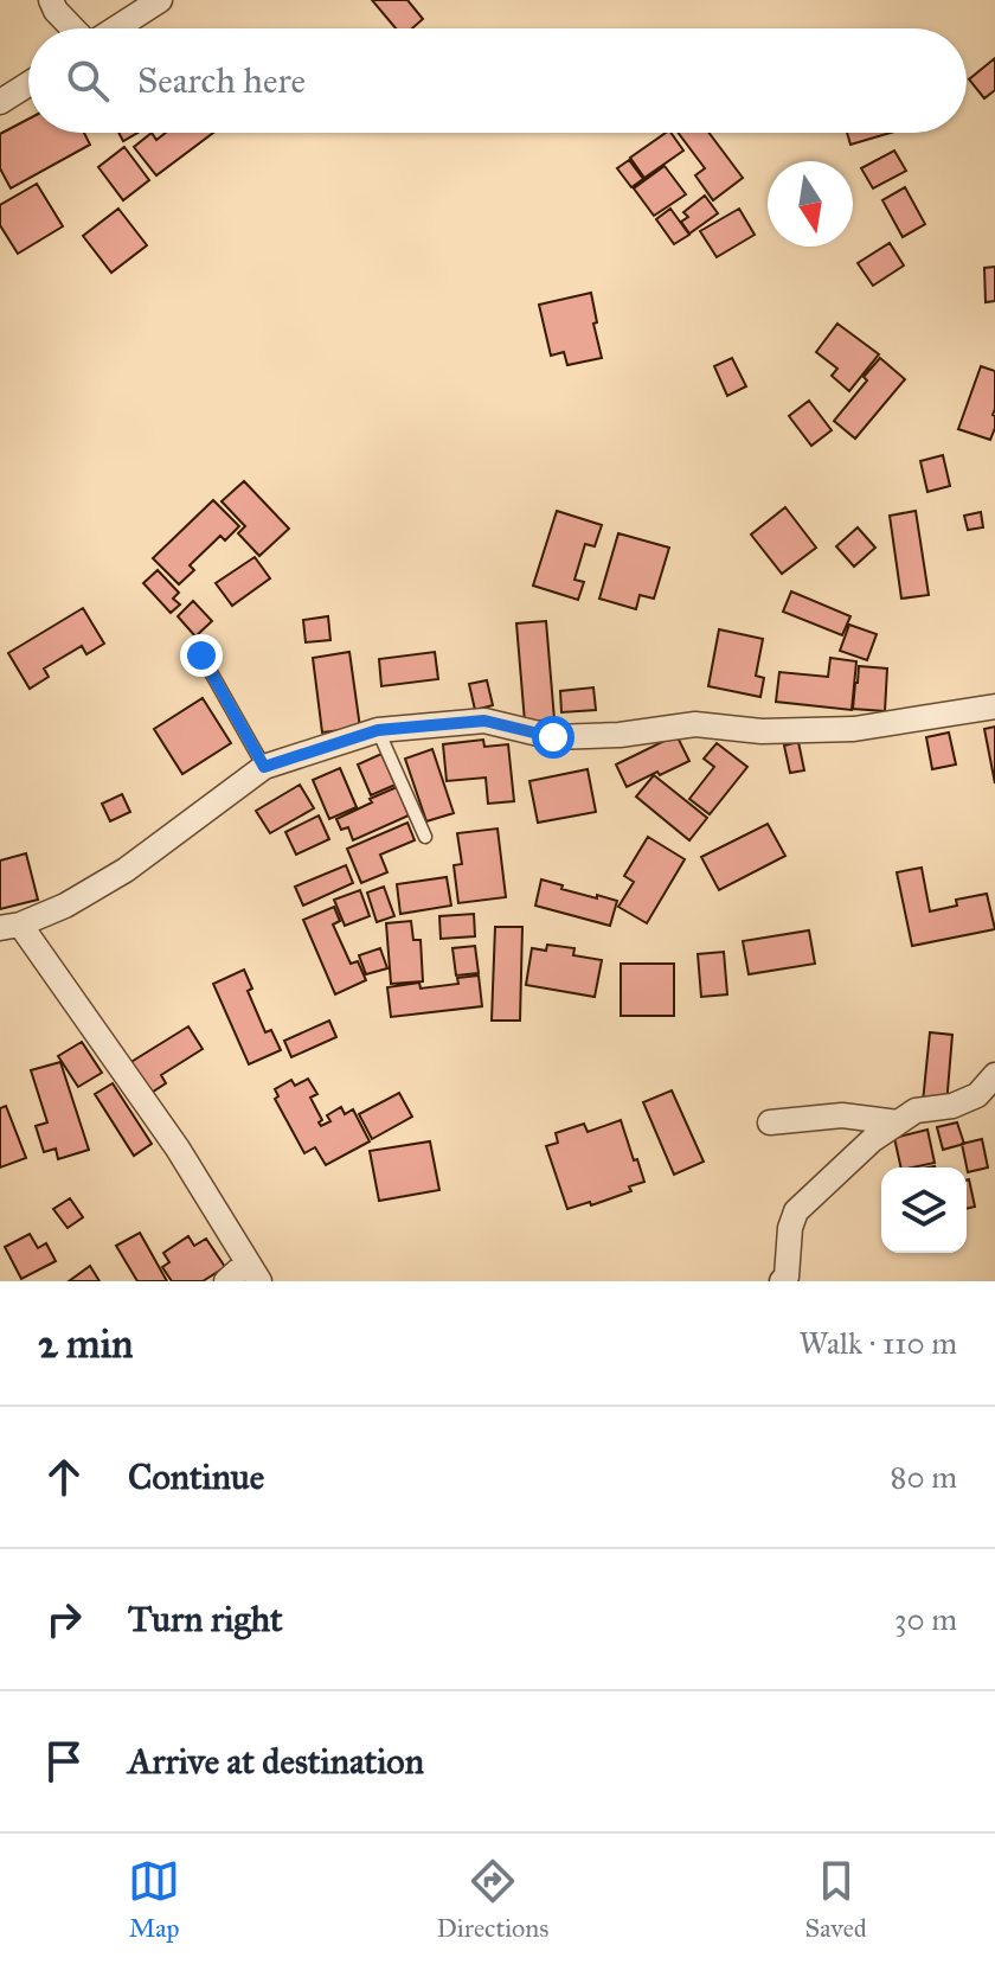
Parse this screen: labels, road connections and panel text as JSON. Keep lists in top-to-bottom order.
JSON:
{
  "north": "bottom",
  "page": {
    "search": "Search here",
    "heading": ["2 min", "Walk · 110 m"],
    "list": [
      ["Continue", "80 m"],
      ["Turn right", "30 m"],
      "Arrive at destination"
    ],
    "nav": ["Map", "Directions", "Saved"]
  }
}
